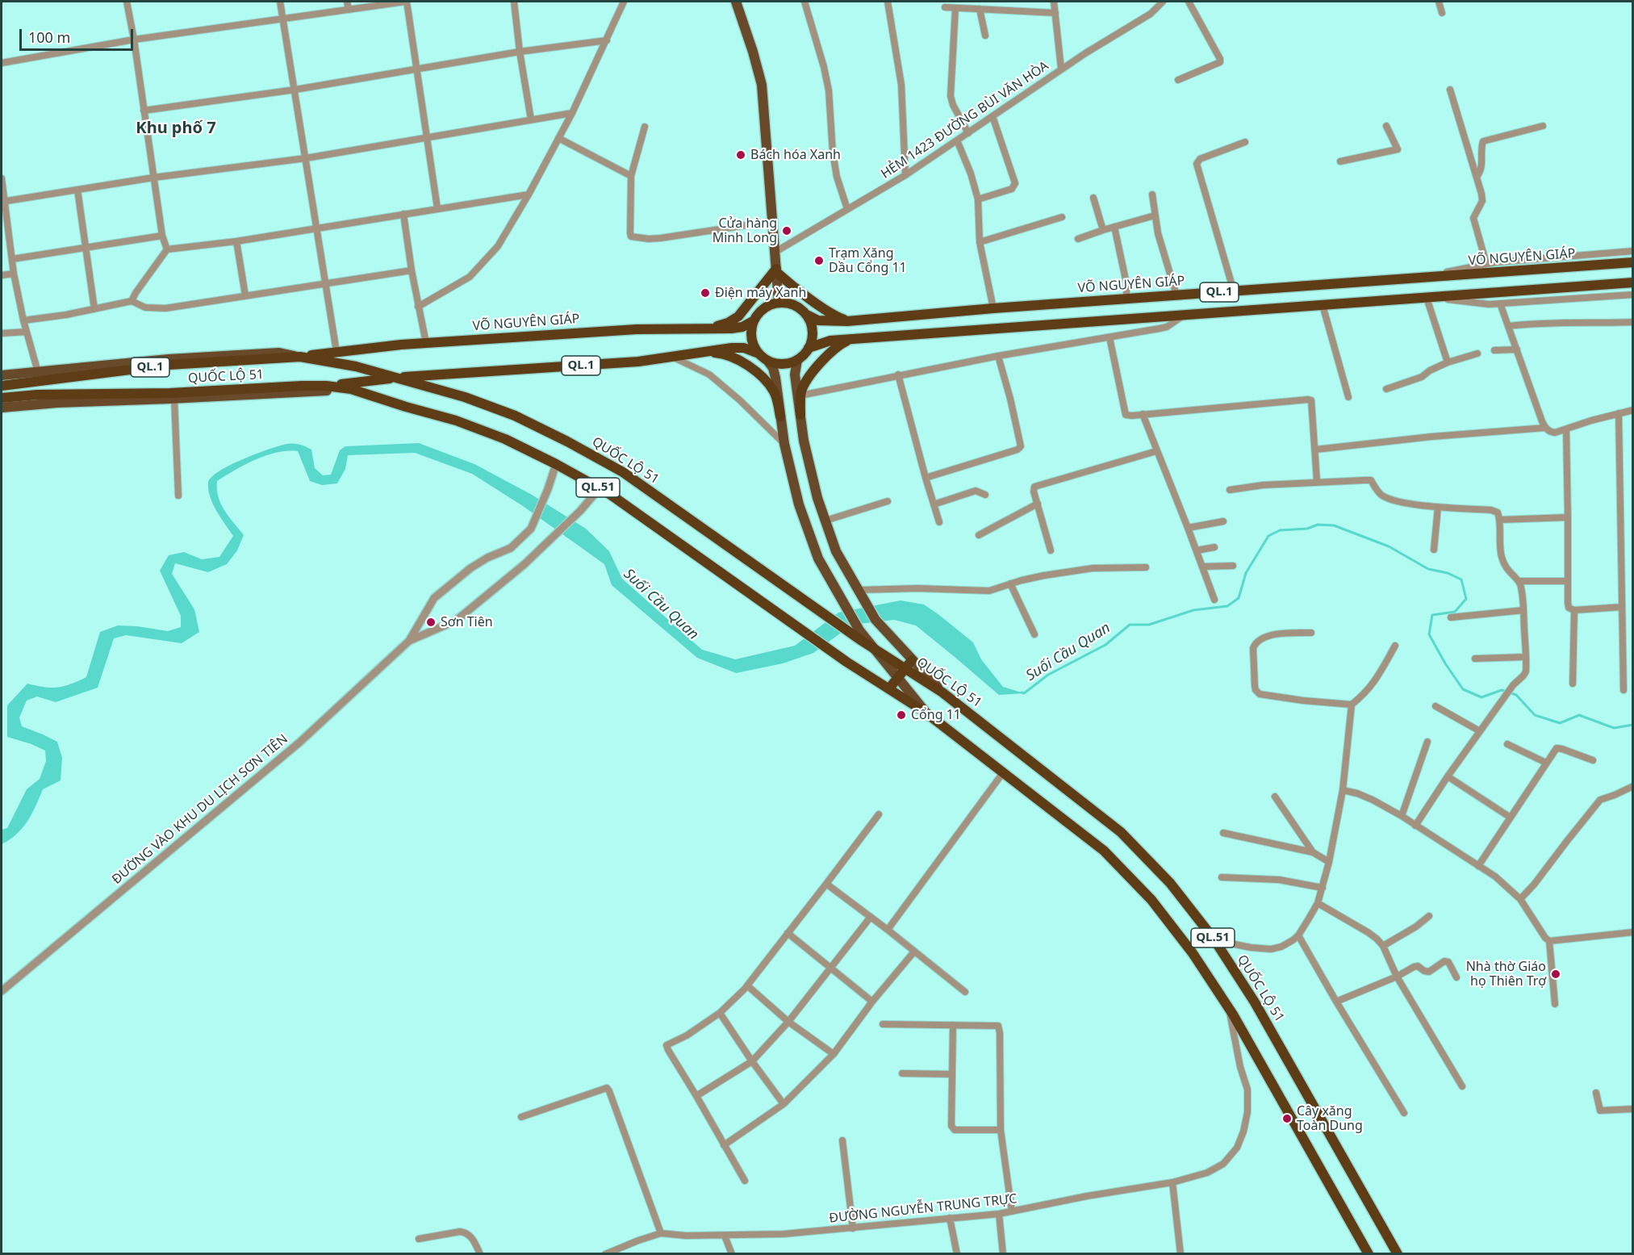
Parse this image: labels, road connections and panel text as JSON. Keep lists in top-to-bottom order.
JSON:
{
  "streets": {
    "highway": [
      "VÕ NGUYÊN GIÁP",
      "QL.1",
      "QUỐC LỘ 51",
      "QL.51"
    ],
    "street": ["HẺM 1423 ĐƯỜNG BÙI VĂN HÒA", "ĐƯỜNG VÀO KHU DU LỊCH SƠN TIÊN", "ĐƯỜNG NGUYỄN TRUNG TRỰC"]
  },
  "crossings": [
    ["VÕ NGUYÊN GIÁP", "QL.1"],
    ["VÕ NGUYÊN GIÁP", "QUỐC LỘ 51"],
    ["QL.1", "QUỐC LỘ 51"],
    ["QUỐC LỘ 51", "ĐƯỜNG VÀO KHU DU LỊCH SƠN TIÊN"],
    ["QUỐC LỘ 51", "ĐƯỜNG NGUYỄN TRUNG TRỰC"]
  ],
  "districts": ["Khu phố 7"],
  "water": ["Suối Cầu Quan"],
  "places": [
    "Bách hóa Xanh",
    "Cửa hàng Minh Long",
    "Trạm Xăng Dầu Cổng 11",
    "Điện máy Xanh",
    "Sơn Tiên",
    "Cổng 11",
    "Nhà thờ Giáo họ Thiên Trợ",
    "Cây xăng Toàn Dung"
  ],
  "scale_bar": "100 m"
}
